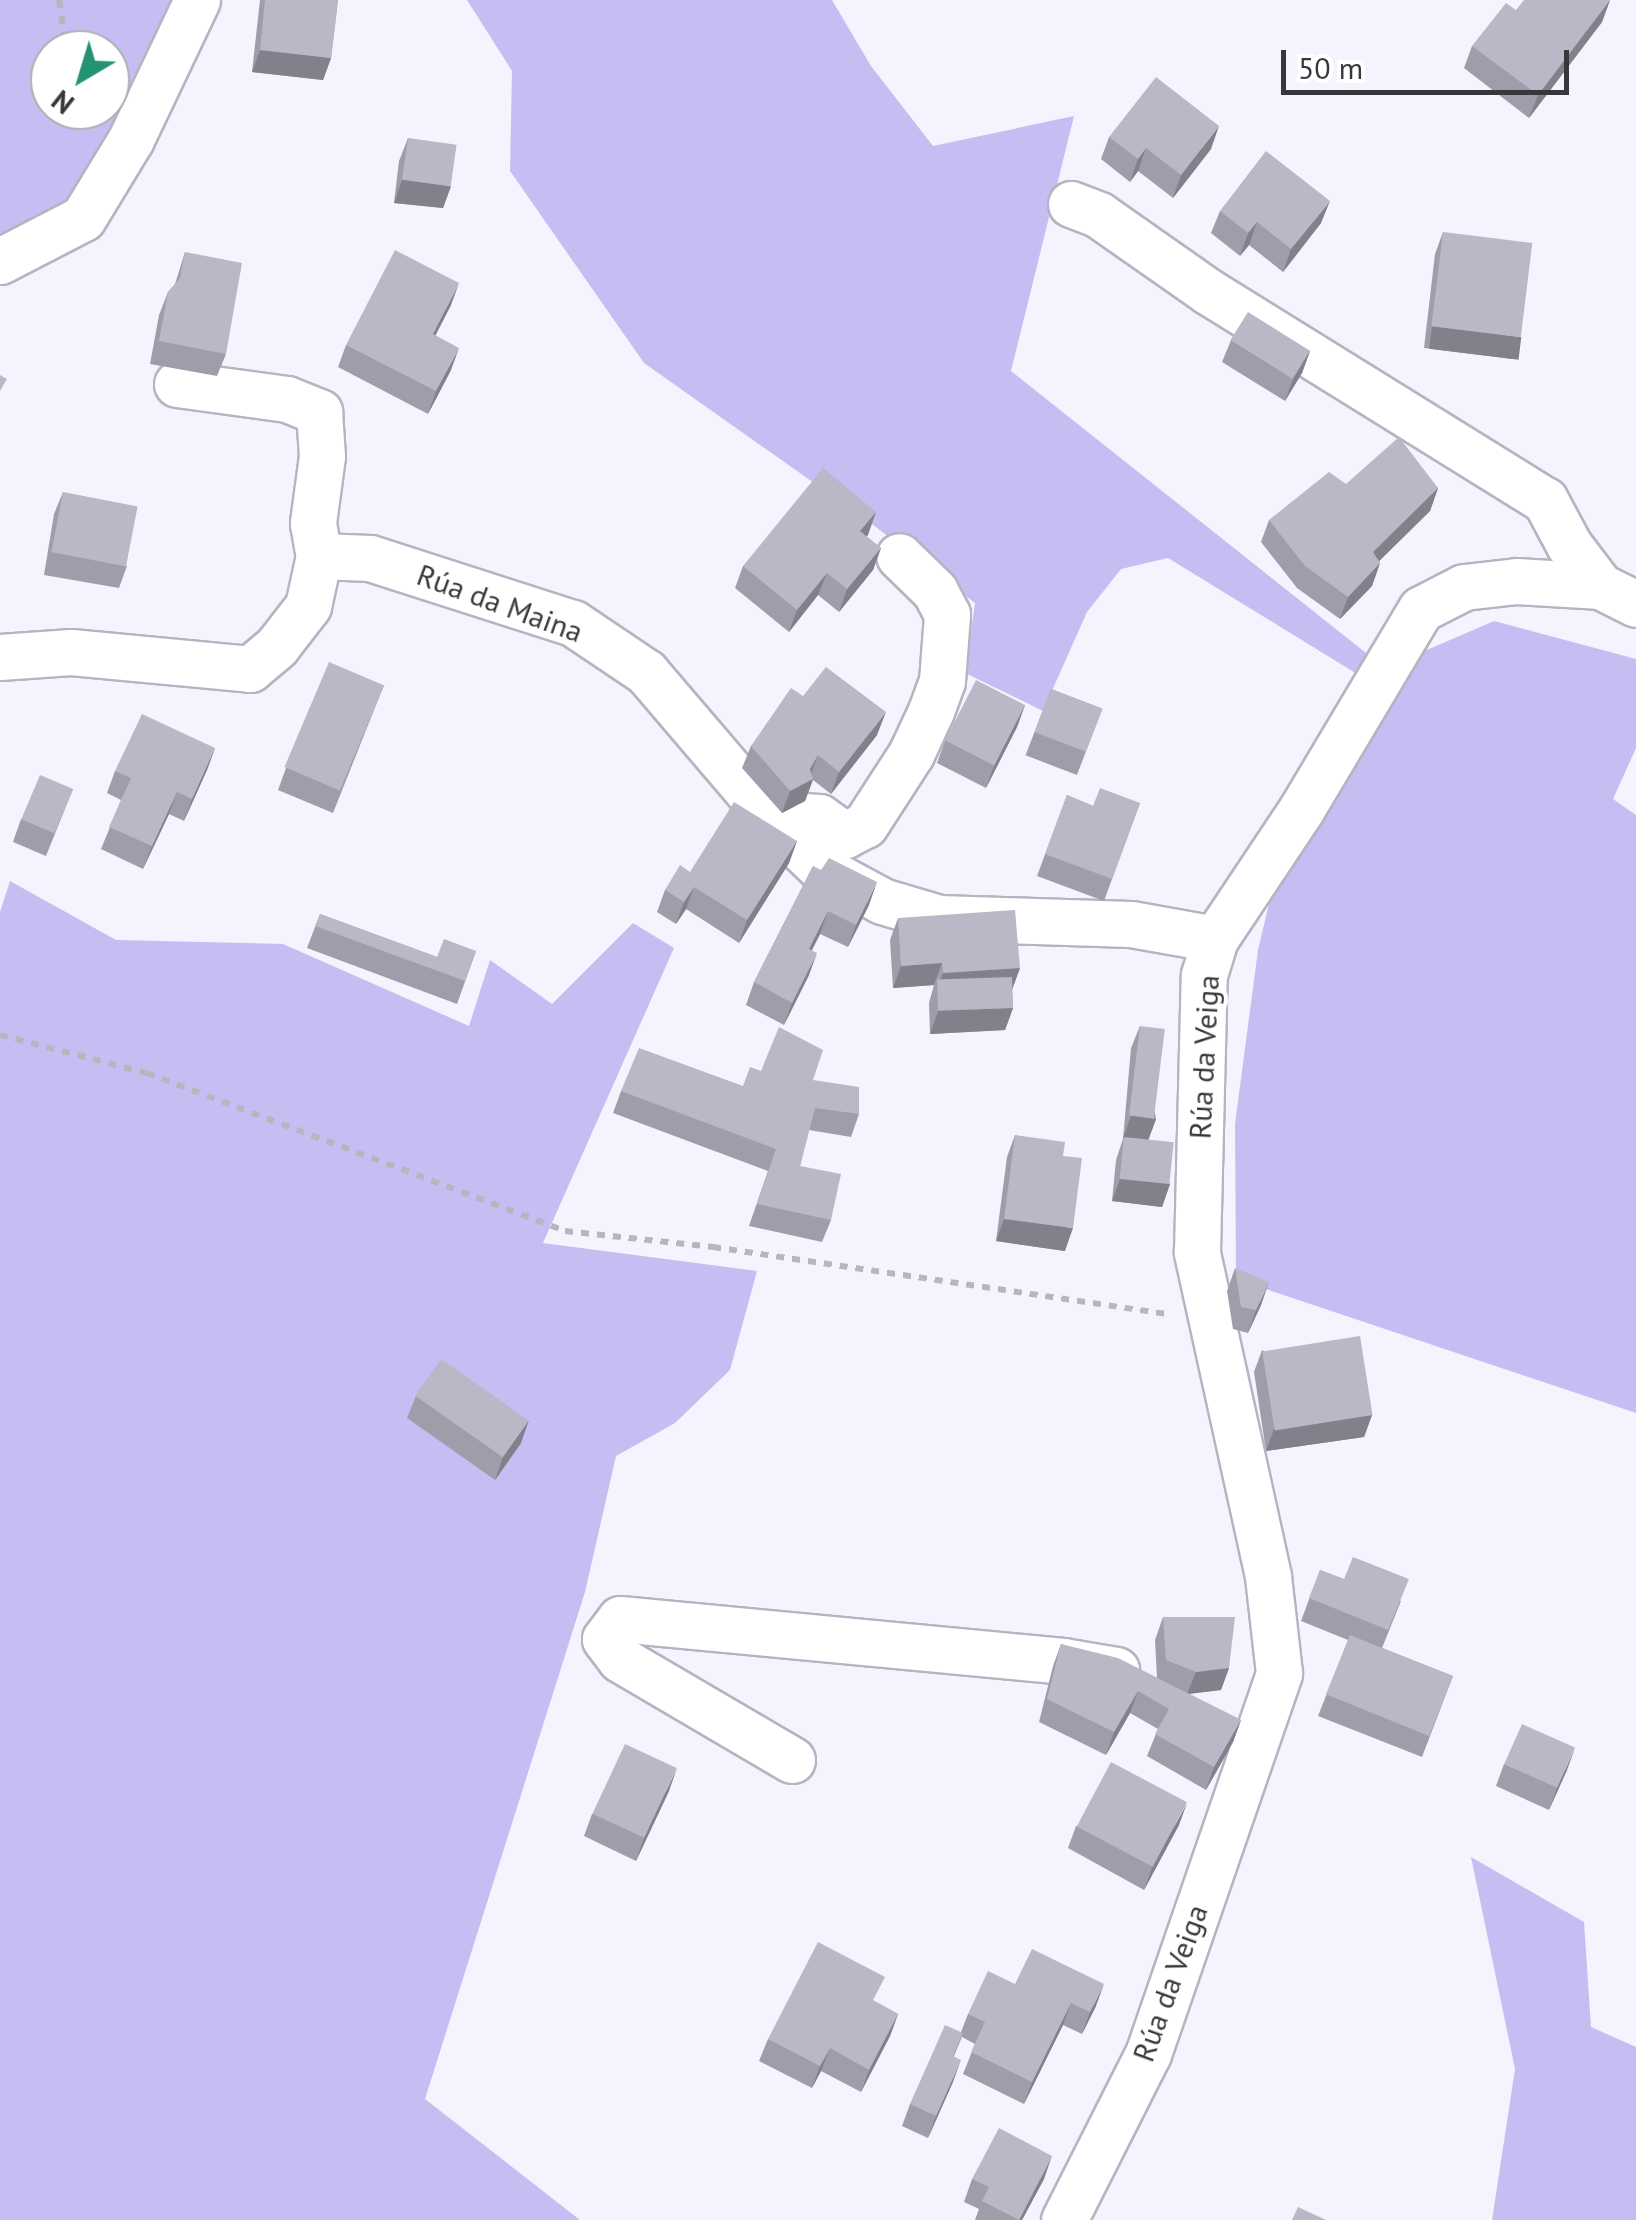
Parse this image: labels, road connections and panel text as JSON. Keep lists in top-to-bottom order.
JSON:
{
  "streets": {
    "street": ["Rúa da Maina", "Rúa da Veiga"]
  },
  "crossings": [
    ["Rúa da Maina", "Rúa da Veiga"]
  ],
  "scale_bar": "50 m",
  "north": "bottom left"
}
